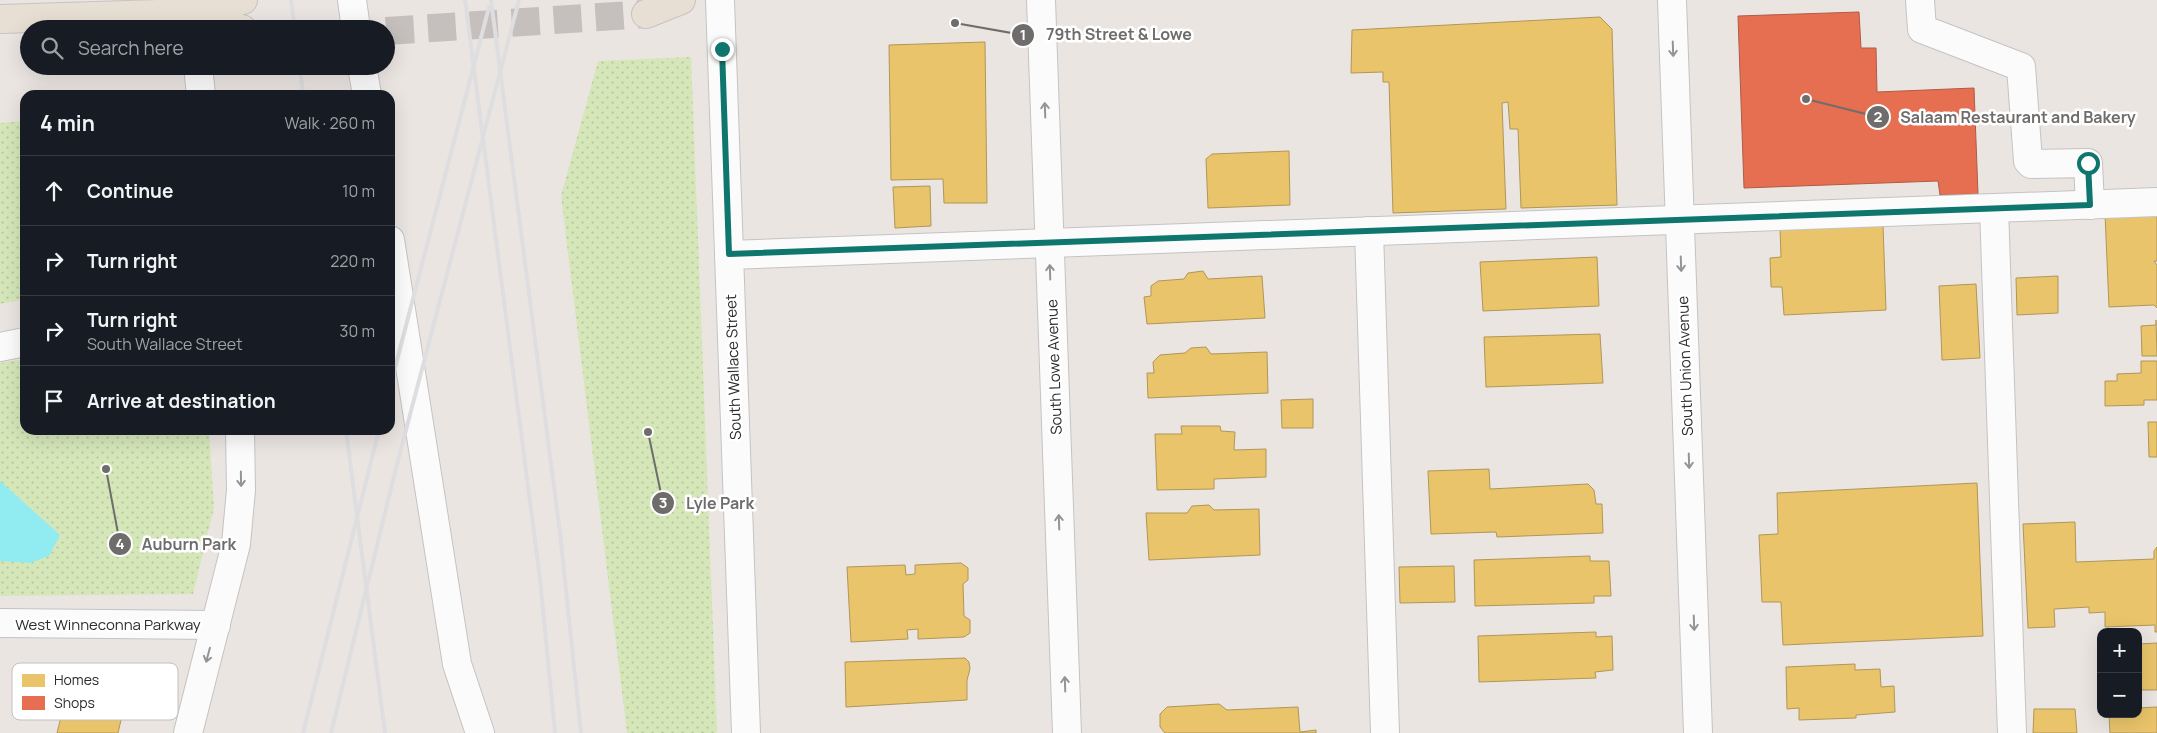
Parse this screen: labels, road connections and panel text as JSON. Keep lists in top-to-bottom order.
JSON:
{
  "streets": {
    "street": [
      "South Union Avenue",
      "South Wallace Street",
      "South Lowe Avenue",
      "West Winneconna Parkway"
    ]
  },
  "one_way": ["South Union Avenue", "South Lowe Avenue"],
  "places": [
    "79th Street & Lowe",
    "Salaam Restaurant and Bakery",
    "Lyle Park",
    "Auburn Park"
  ],
  "legend": ["Homes", "Shops"],
  "page": {
    "search": "Search here",
    "heading": ["4 min", "Walk · 260 m"],
    "list": [
      ["Continue", "10 m"],
      ["Turn right", "220 m"],
      ["Turn right", "South Wallace Street", "30 m"],
      "Arrive at destination"
    ],
    "map_buttons": ["+", "−"]
  }
}
